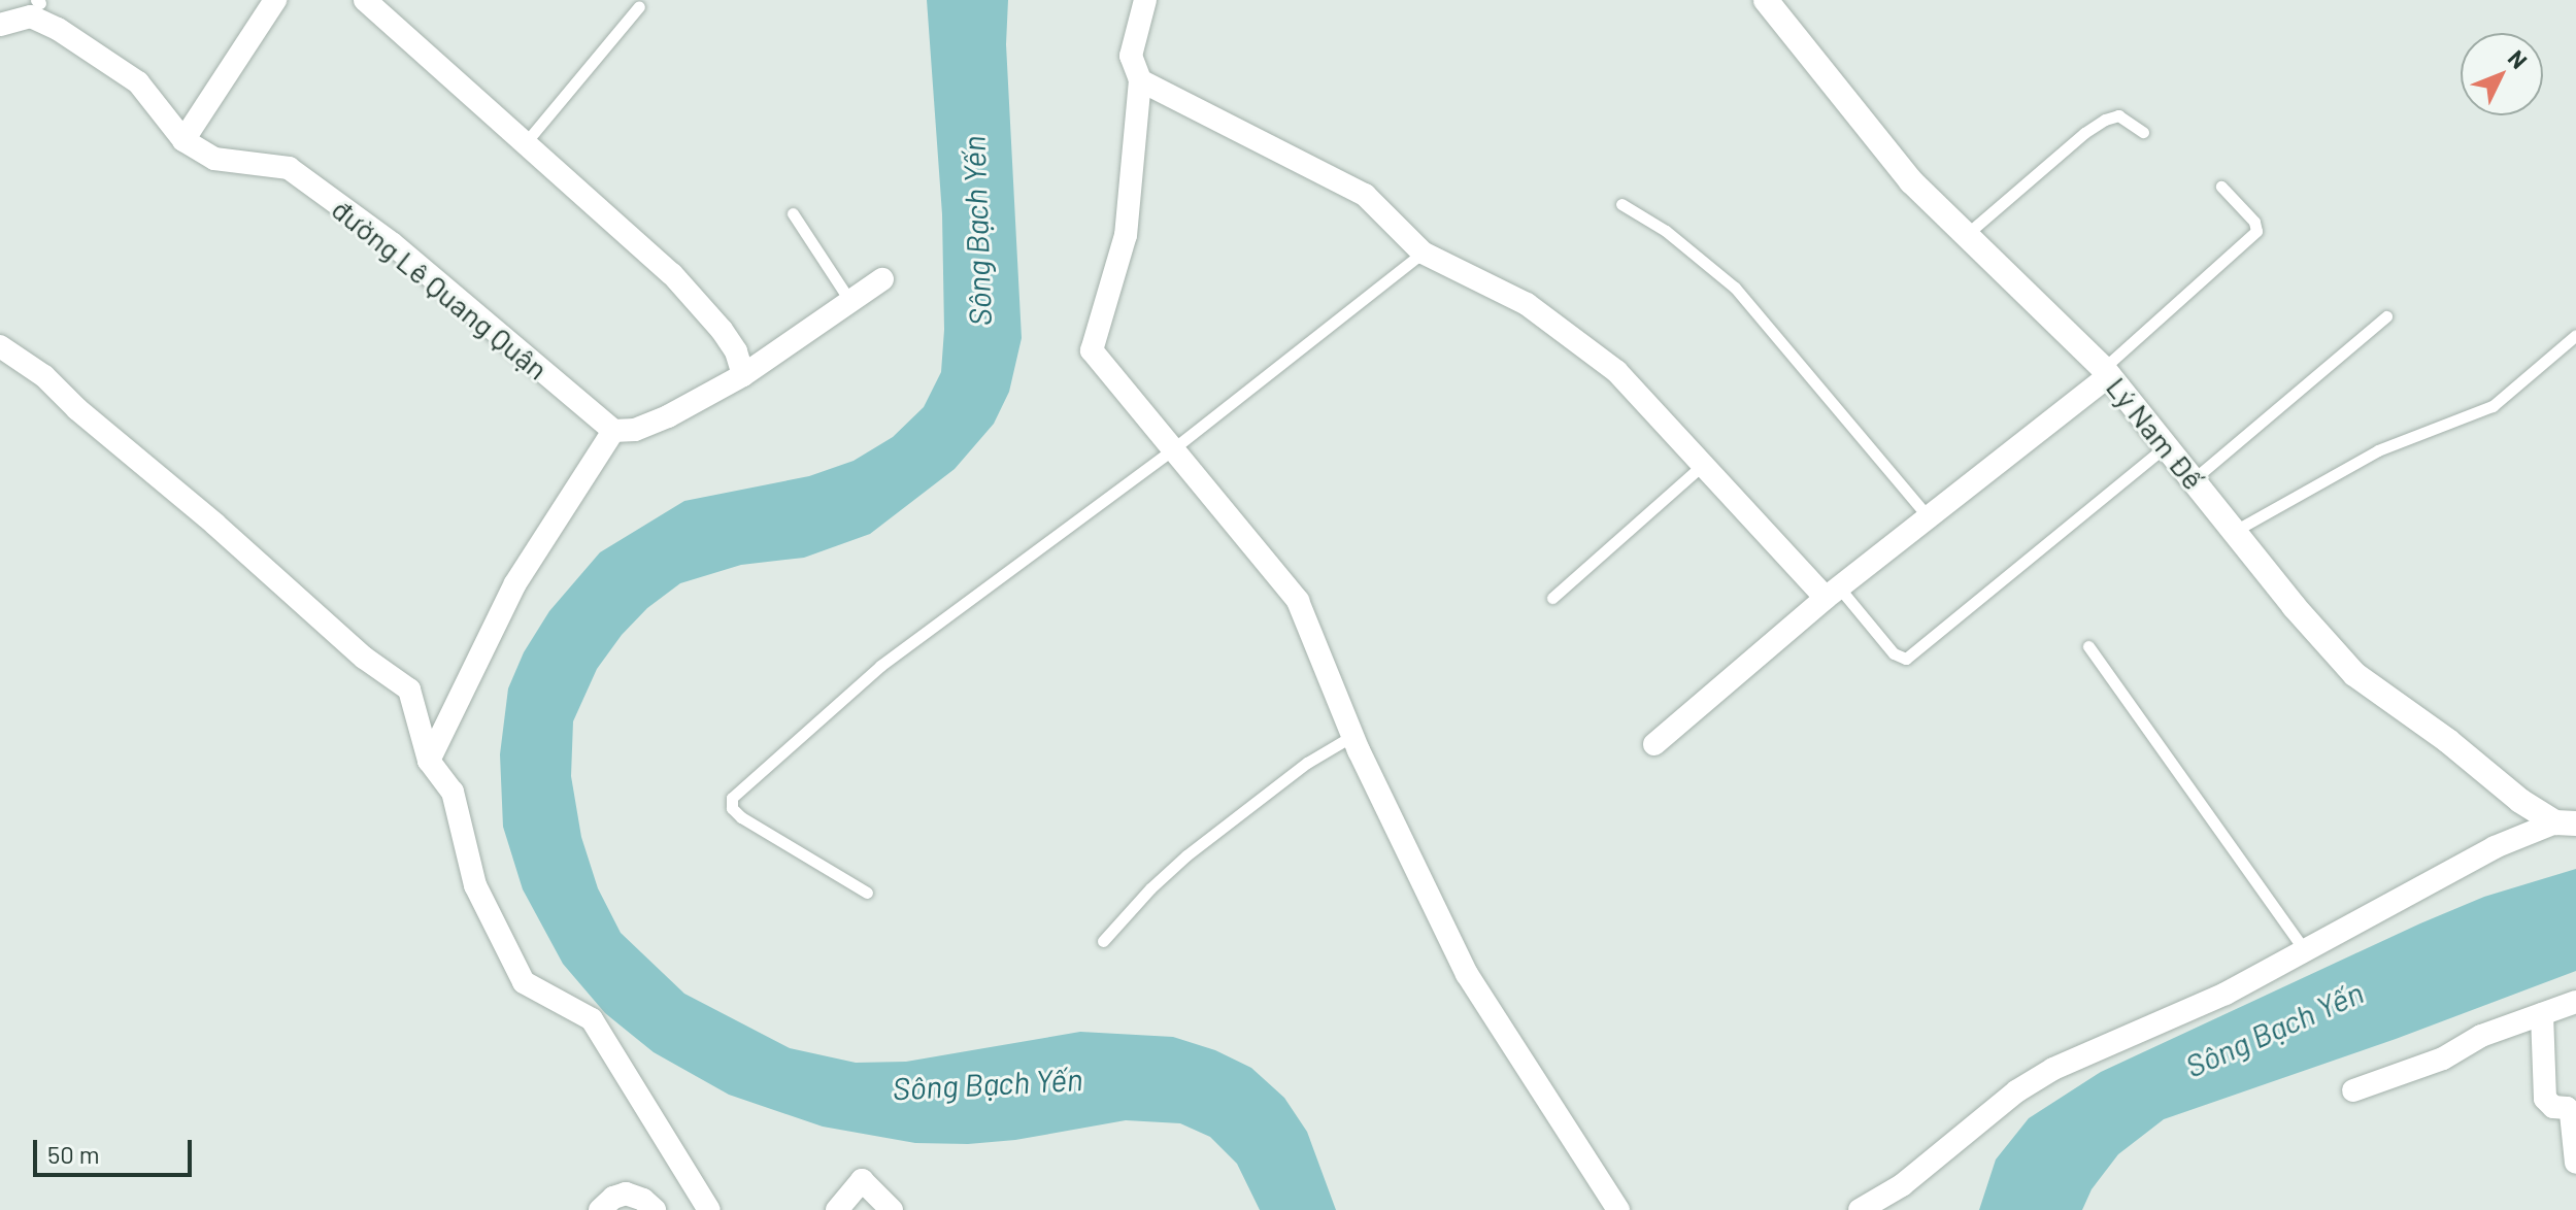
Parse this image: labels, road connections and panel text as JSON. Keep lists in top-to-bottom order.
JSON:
{
  "streets": {
    "street": ["đường Lê Quang Quận", "Lý Nam Đế"]
  },
  "water": ["Sông Bạch Yến"],
  "scale_bar": "50 m",
  "north": "top right"
}
